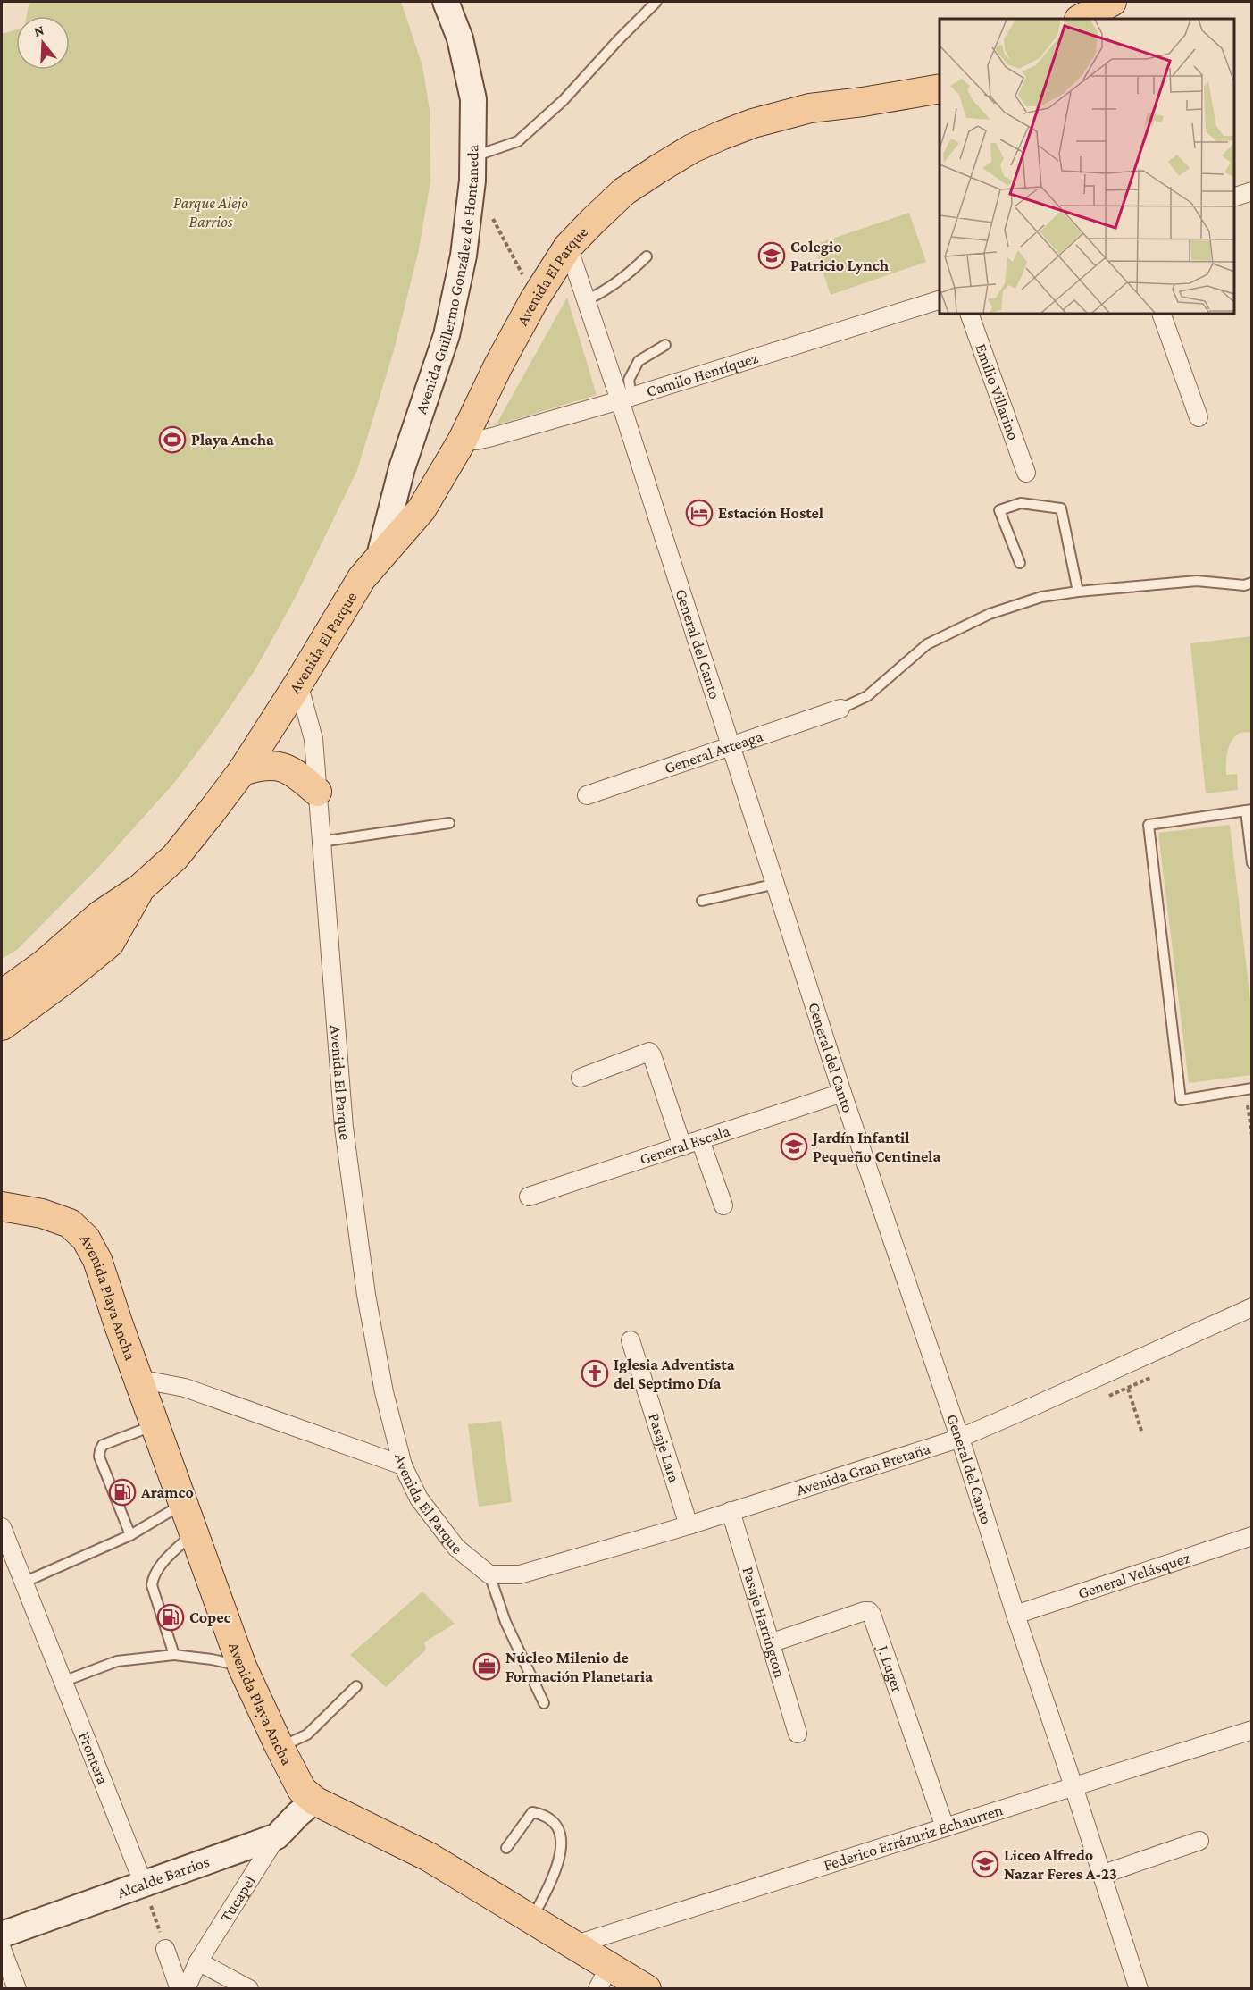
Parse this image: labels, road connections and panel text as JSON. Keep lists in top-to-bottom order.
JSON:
{
  "streets": {
    "main road": ["Avenida El Parque", "Avenida Playa Ancha"],
    "street": [
      "Avenida Guillermo González de Hontaneda",
      "Camilo Henríquez",
      "Emilio Villarino",
      "General del Canto",
      "General Arteaga",
      "General Escala",
      "Pasaje Lara",
      "Avenida Gran Bretaña",
      "General Velásquez",
      "Pasaje Harrington",
      "J. Luger",
      "Frontera",
      "Federico Errázuriz Echaurren",
      "Alcalde Barrios",
      "Tucapel"
    ]
  },
  "crossings": [
    ["Avenida El Parque", "Avenida Guillermo González de Hontaneda"],
    ["Avenida El Parque", "Camilo Henríquez"],
    ["Avenida El Parque", "General del Canto"],
    ["Avenida El Parque", "Avenida Gran Bretaña"],
    ["Camilo Henríquez", "General del Canto"],
    ["General del Canto", "General Arteaga"],
    ["General del Canto", "General Escala"],
    ["General del Canto", "Avenida Gran Bretaña"],
    ["General del Canto", "General Velásquez"],
    ["General del Canto", "Federico Errázuriz Echaurren"],
    ["Avenida Playa Ancha", "Federico Errázuriz Echaurren"],
    ["Avenida Playa Ancha", "Alcalde Barrios"],
    ["Pasaje Lara", "Avenida Gran Bretaña"],
    ["Avenida Gran Bretaña", "Pasaje Harrington"],
    ["Pasaje Harrington", "J. Luger"],
    ["J. Luger", "Federico Errázuriz Echaurren"],
    ["Frontera", "Alcalde Barrios"],
    ["Alcalde Barrios", "Tucapel"]
  ],
  "parks": ["Parque Alejo Barrios"],
  "places": {
    "school or university": ["Colegio Patricio Lynch", "Jardín Infantil Pequeño Centinela", "Liceo Alfredo Nazar Feres A-23"],
    "sports": ["Playa Ancha"],
    "hotel": ["Estación Hostel"],
    "church": ["Iglesia Adventista del Septimo Día"],
    "fuel station": ["Aramco", "Copec"],
    "office": ["Núcleo Milenio de Formación Planetaria"]
  },
  "north": "top"
}
